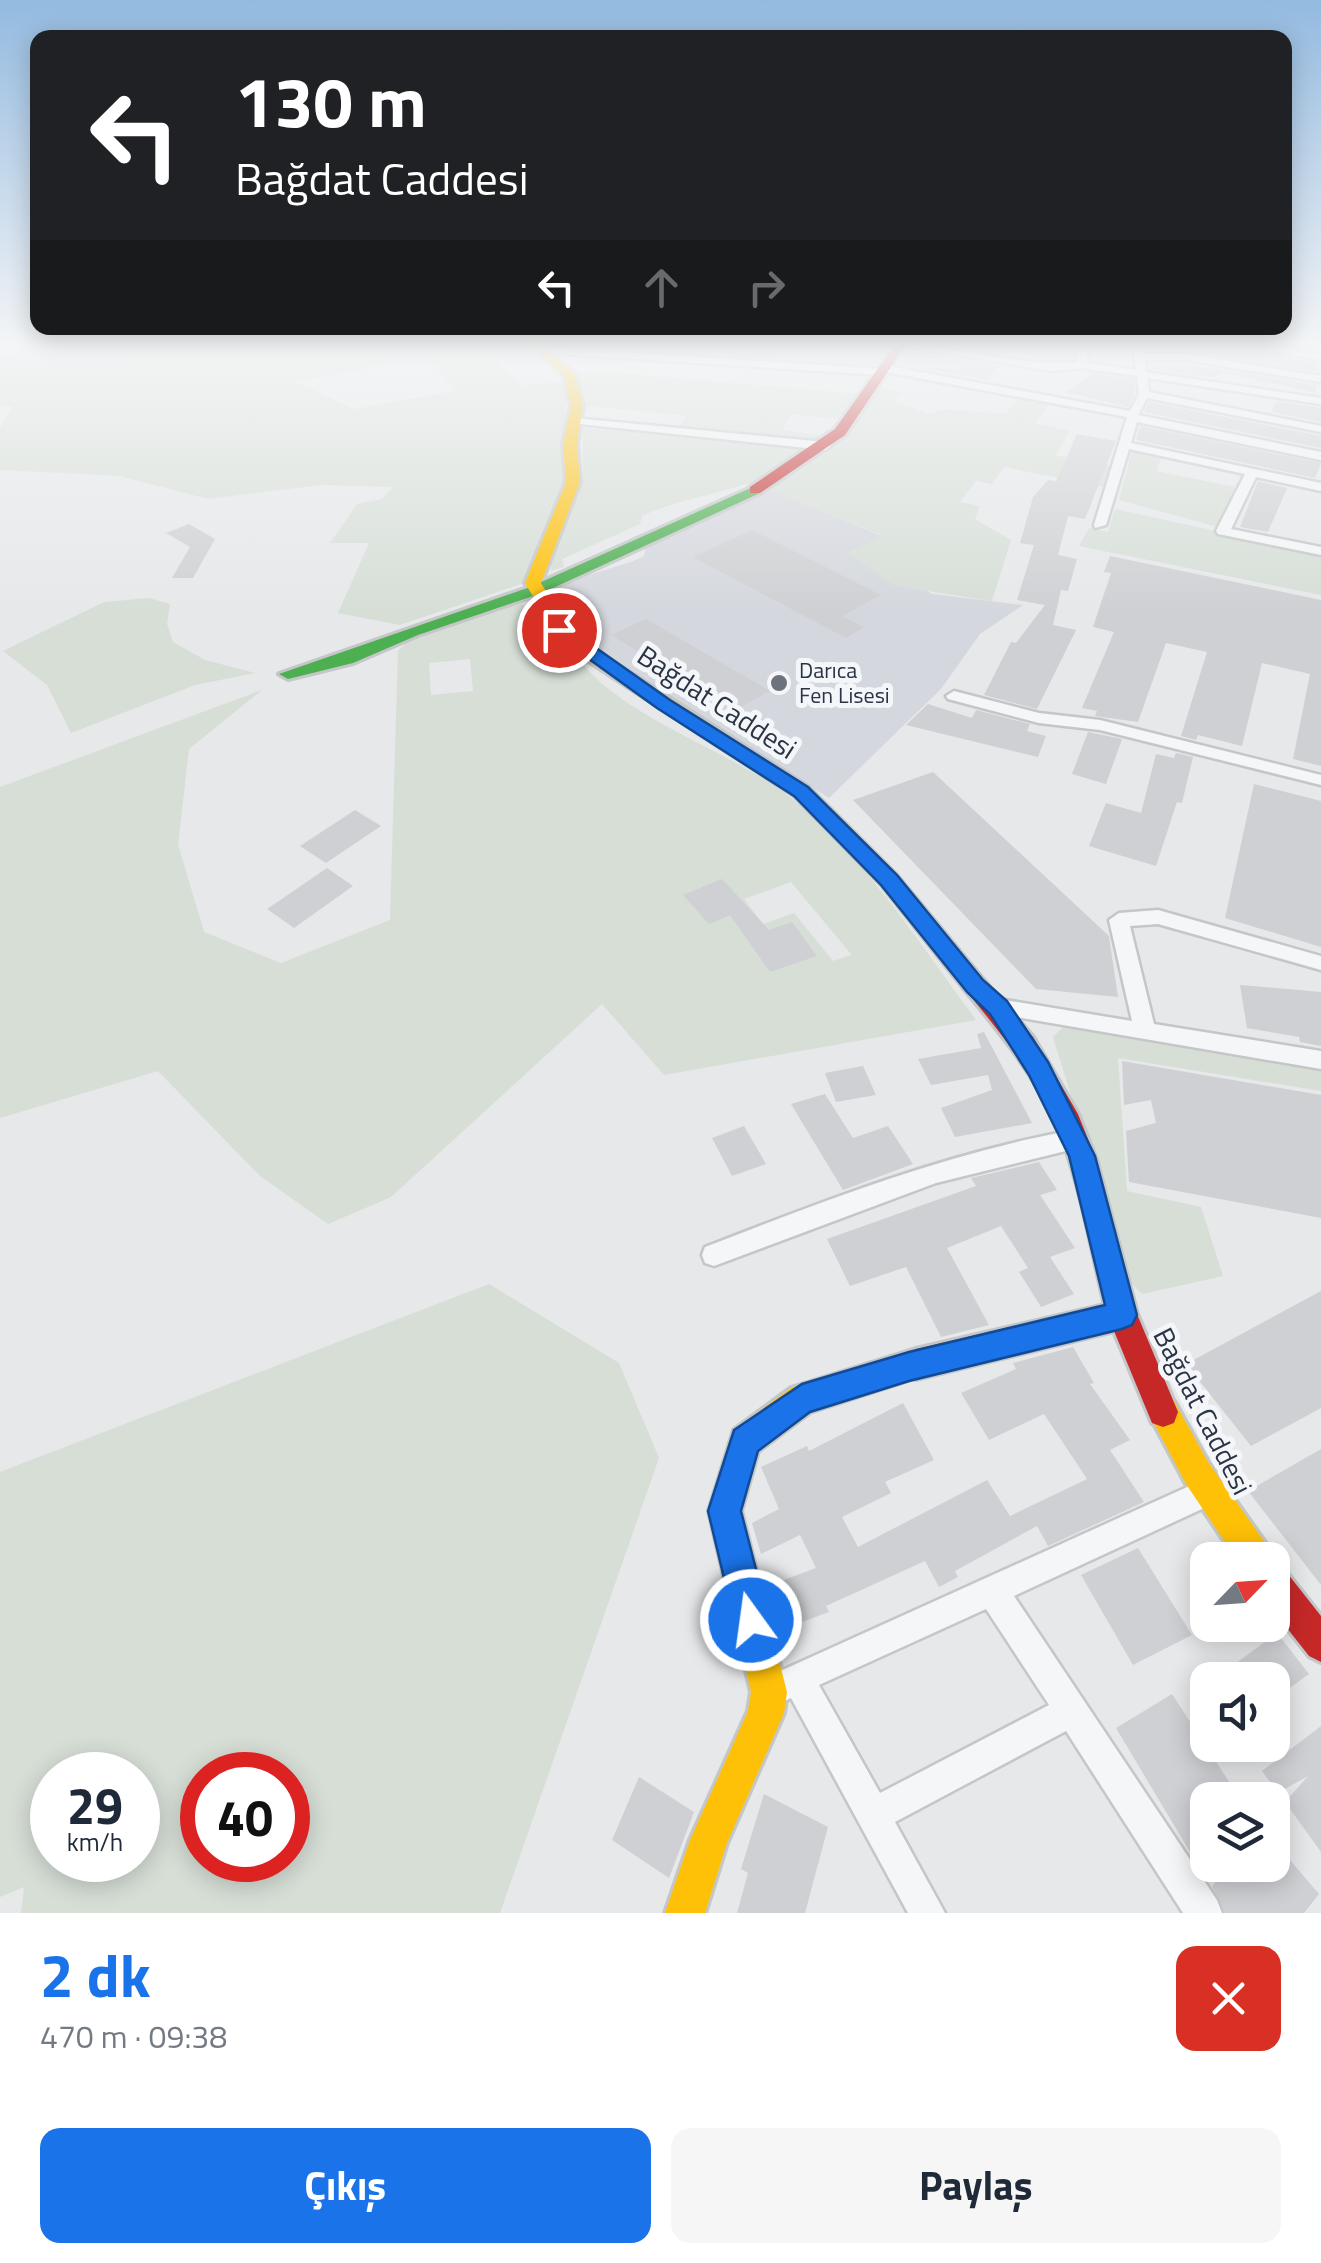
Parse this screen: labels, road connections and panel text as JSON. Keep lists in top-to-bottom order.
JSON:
{
  "streets": {
    "street": ["Bağdat Caddesi"]
  },
  "places": ["Darıca Fen Lisesi"],
  "north": "top right",
  "page": {
    "turn": ["130 m", "Bağdat Caddesi"],
    "speed": "29 km/h",
    "limit": "40",
    "heading": ["2 dk", "470 m · 09:38"],
    "buttons": ["Çıkış", "Paylaş"]
  }
}
